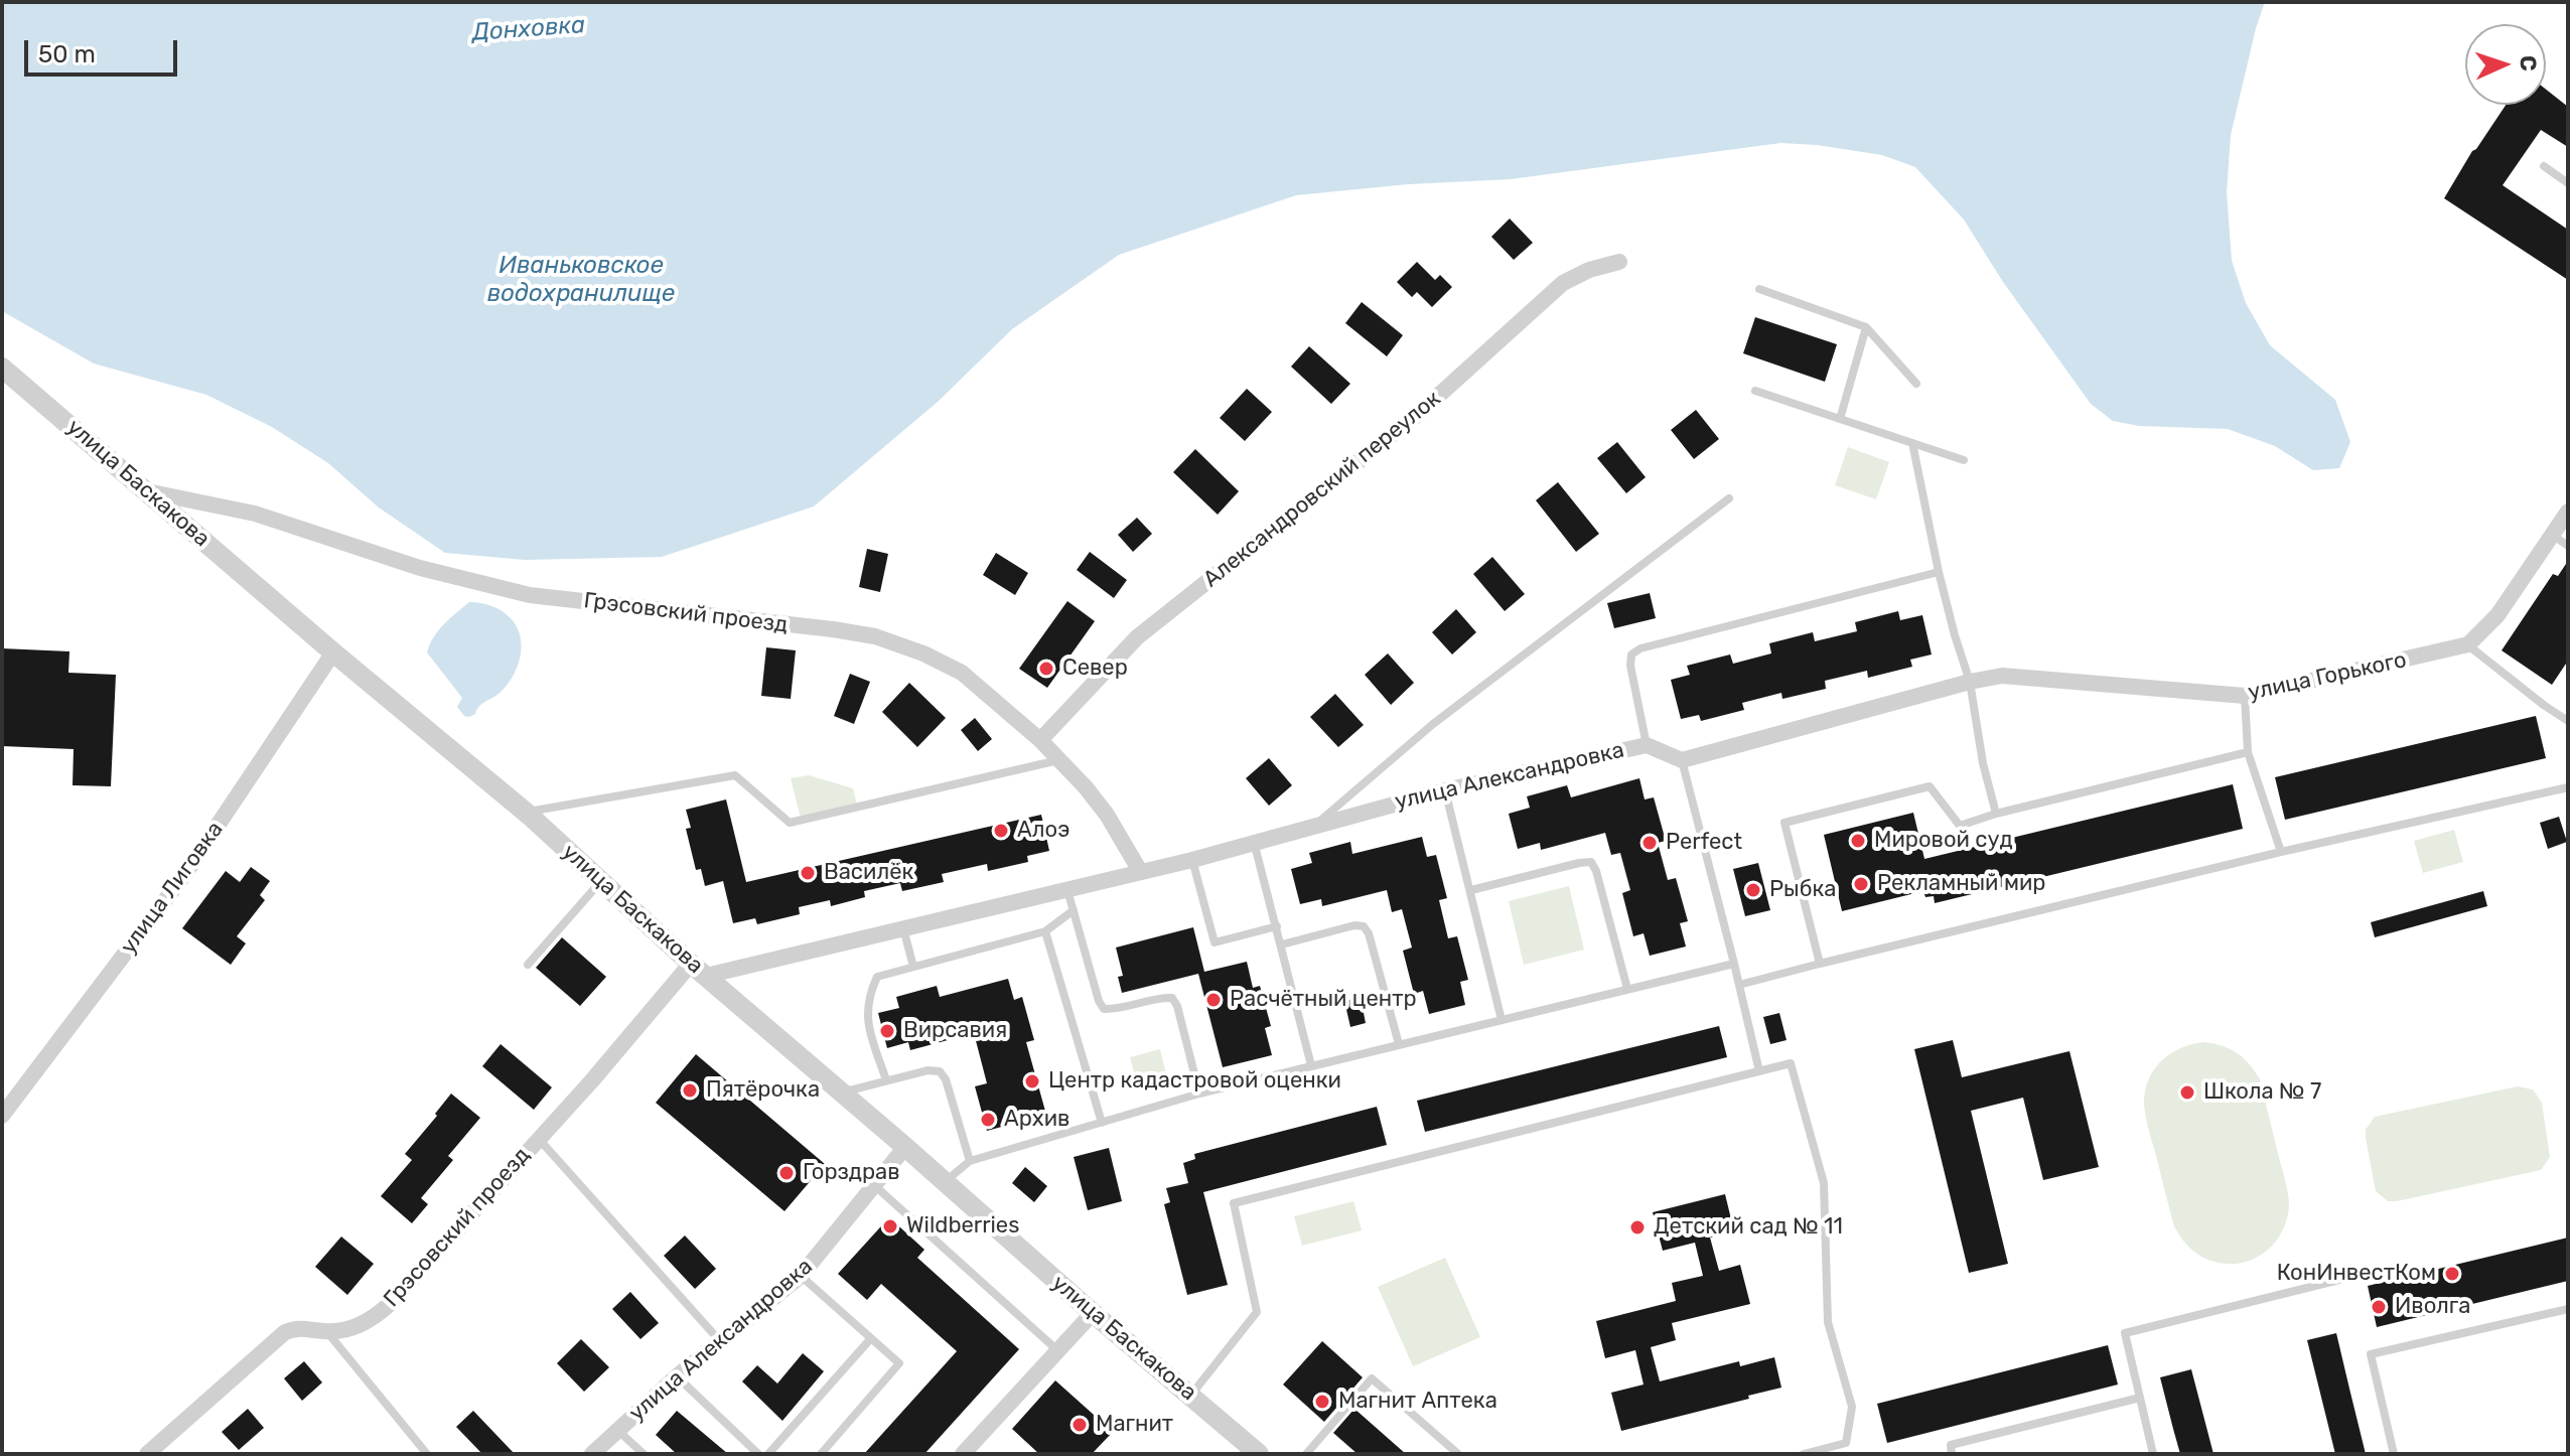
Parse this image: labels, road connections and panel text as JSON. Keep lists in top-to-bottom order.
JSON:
{
  "streets": {
    "street": [
      "улица Баскакова",
      "Александровский переулок",
      "Грэсовский проезд",
      "улица Горького",
      "улица Александровка",
      "улица Лиговка"
    ]
  },
  "crossings": [
    ["улица Баскакова", "Грэсовский проезд"],
    ["улица Баскакова", "улица Александровка"],
    ["улица Баскакова", "улица Лиговка"],
    ["Александровский переулок", "Грэсовский проезд"],
    ["Грэсовский проезд", "улица Александровка"]
  ],
  "water": ["Донховка", "Иваньковское водохранилище"],
  "places": [
    "Север",
    "Алоэ",
    "Мировой суд",
    "Perfect",
    "Василёк",
    "Рекламный мир",
    "Рыбка",
    "Расчётный центр",
    "Вирсавия",
    "Центр кадастровой оценки",
    "Пятёрочка",
    "Школа № 7",
    "Архив",
    "Горздрав",
    "Wildberries",
    "Детский сад № 11",
    "КонИнвестКом",
    "Иволга",
    "Магнит Аптека",
    "Магнит"
  ],
  "scale_bar": "50 m",
  "north": "right"
}
